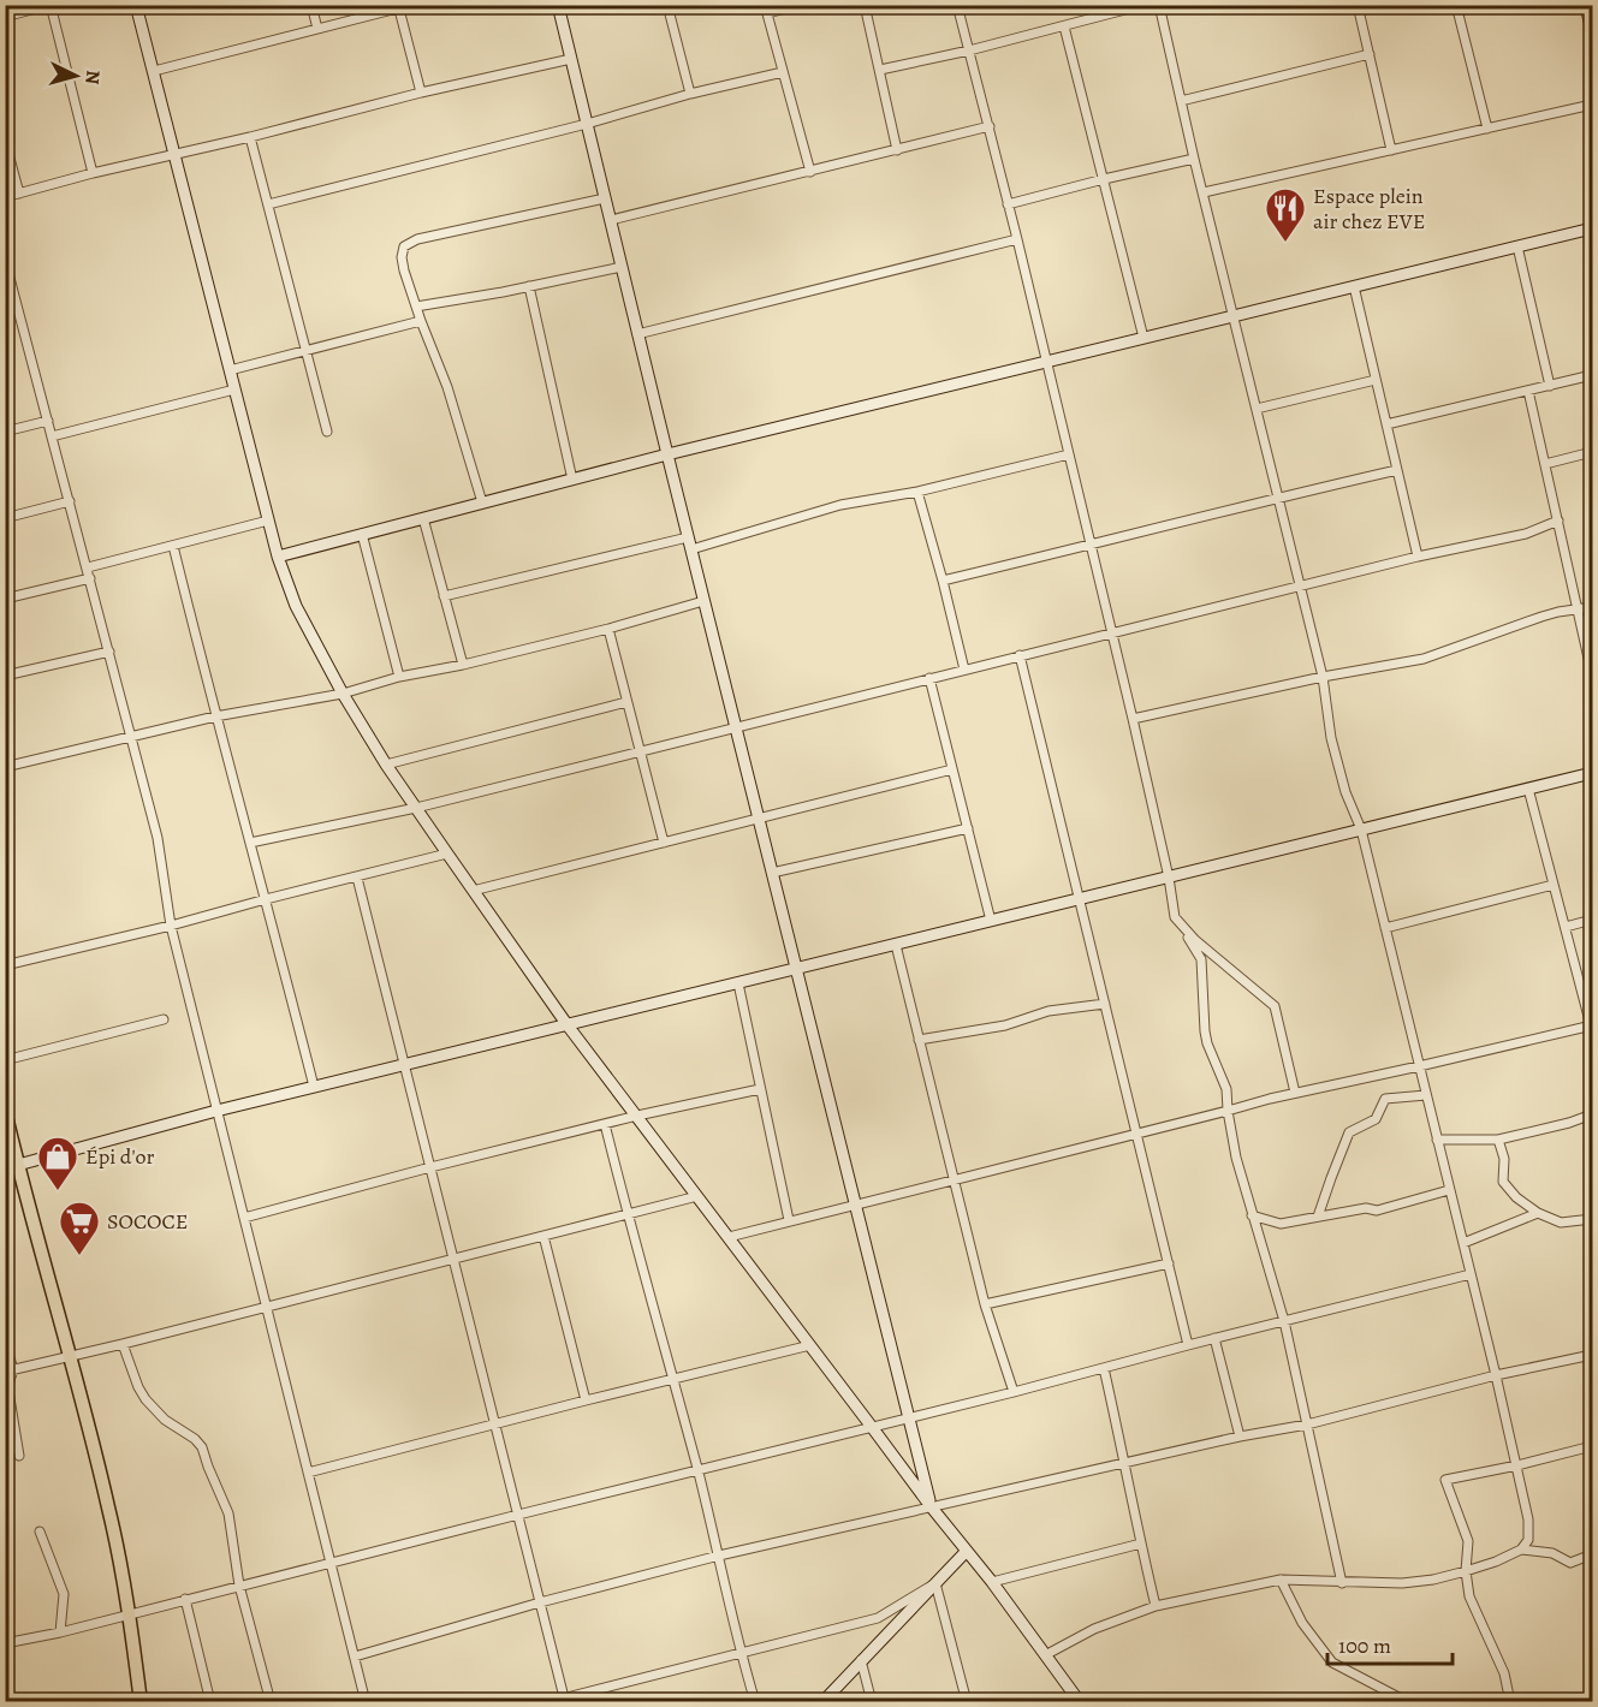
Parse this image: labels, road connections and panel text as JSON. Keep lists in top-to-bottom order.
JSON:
{
  "places": {
    "restaurant": ["Espace plein air chez EVE"],
    "shop": ["Épi d'or"],
    "supermarket": ["SOCOCE"]
  },
  "scale_bar": "100 m",
  "north": "right"
}
